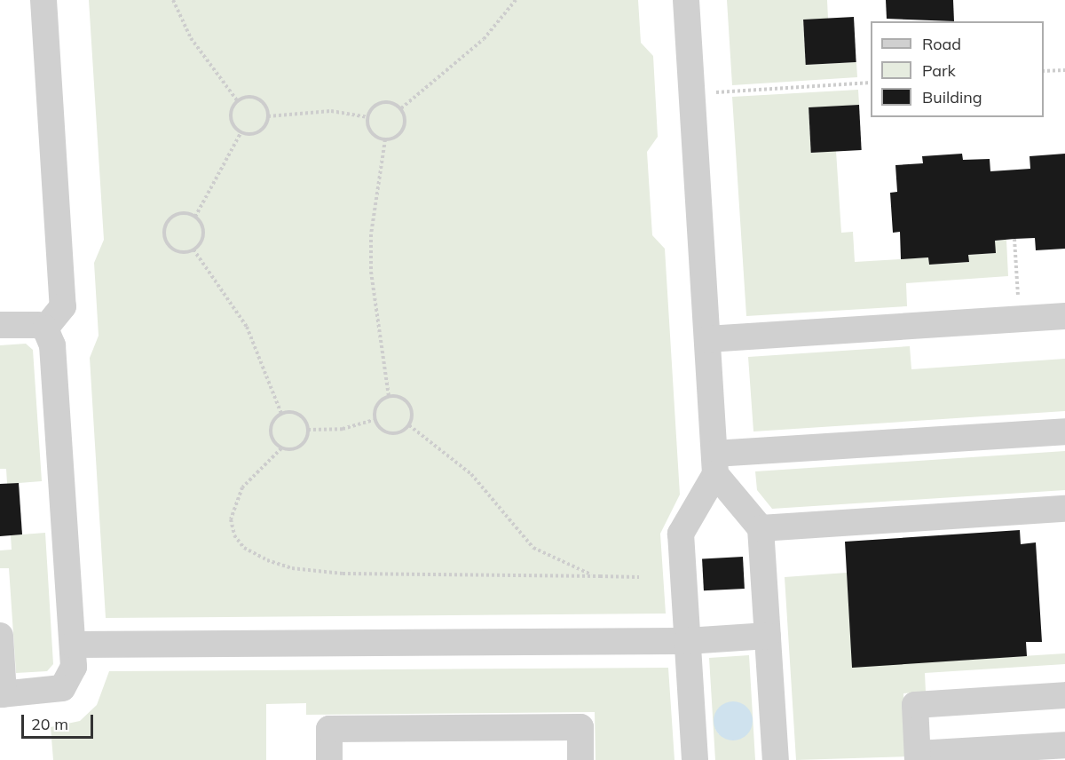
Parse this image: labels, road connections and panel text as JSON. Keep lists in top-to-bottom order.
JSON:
{
  "legend": ["Road", "Park", "Building"],
  "scale_bar": "20 m"
}
